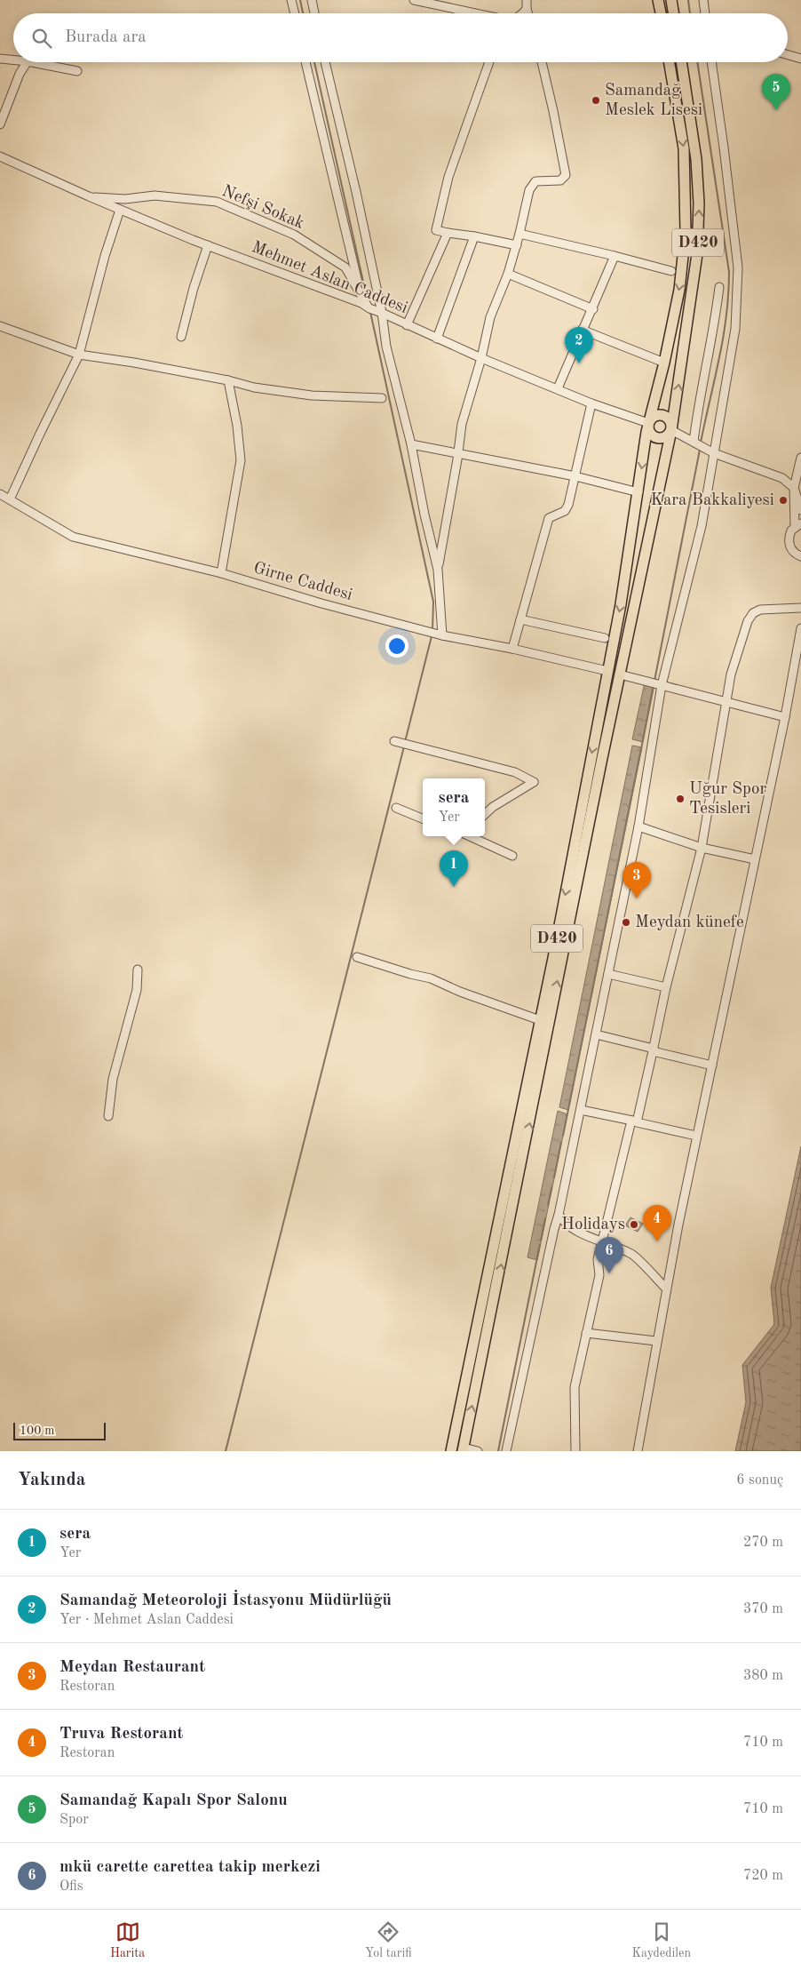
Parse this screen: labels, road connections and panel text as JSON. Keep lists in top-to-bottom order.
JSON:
{
  "streets": {
    "main road": ["D420"],
    "street": ["Nefşi Sokak", "Mehmet Aslan Caddesi", "Girne Caddesi"]
  },
  "crossings": [
    ["Nefşi Sokak", "Mehmet Aslan Caddesi"],
    ["D420", "Mehmet Aslan Caddesi"],
    ["D420", "Girne Caddesi"]
  ],
  "places": [
    "Samandağ Meslek Lisesi",
    "Kara Bakkaliyesi",
    "Uğur Spor Tesisleri",
    "Meydan künefe",
    "Holidays"
  ],
  "scale_bar": "100 m",
  "page": {
    "search": "Burada ara",
    "pins": [
      "5",
      "2",
      "1",
      "3",
      "4",
      "6"
    ],
    "popup": ["sera", "Yer"],
    "scale": "100 m",
    "heading": ["Yakında", "6 sonuç"],
    "list": [
      {
        "mark": "1",
        "name": "sera",
        "note": "Yer",
        "value": "270 m"
      },
      {
        "mark": "2",
        "name": "Samandağ Meteoroloji İstasyonu Müdürlüğü",
        "note": "Yer · Mehmet Aslan Caddesi",
        "value": "370 m"
      },
      {
        "mark": "3",
        "name": "Meydan Restaurant",
        "note": "Restoran",
        "value": "380 m"
      },
      {
        "mark": "4",
        "name": "Truva Restorant",
        "note": "Restoran",
        "value": "710 m"
      },
      {
        "mark": "5",
        "name": "Samandağ Kapalı Spor Salonu",
        "note": "Spor",
        "value": "710 m"
      },
      {
        "mark": "6",
        "name": "mkü carette carettea takip merkezi",
        "note": "Ofis",
        "value": "720 m"
      }
    ],
    "nav": ["Harita", "Yol tarifi", "Kaydedilen"]
  }
}
